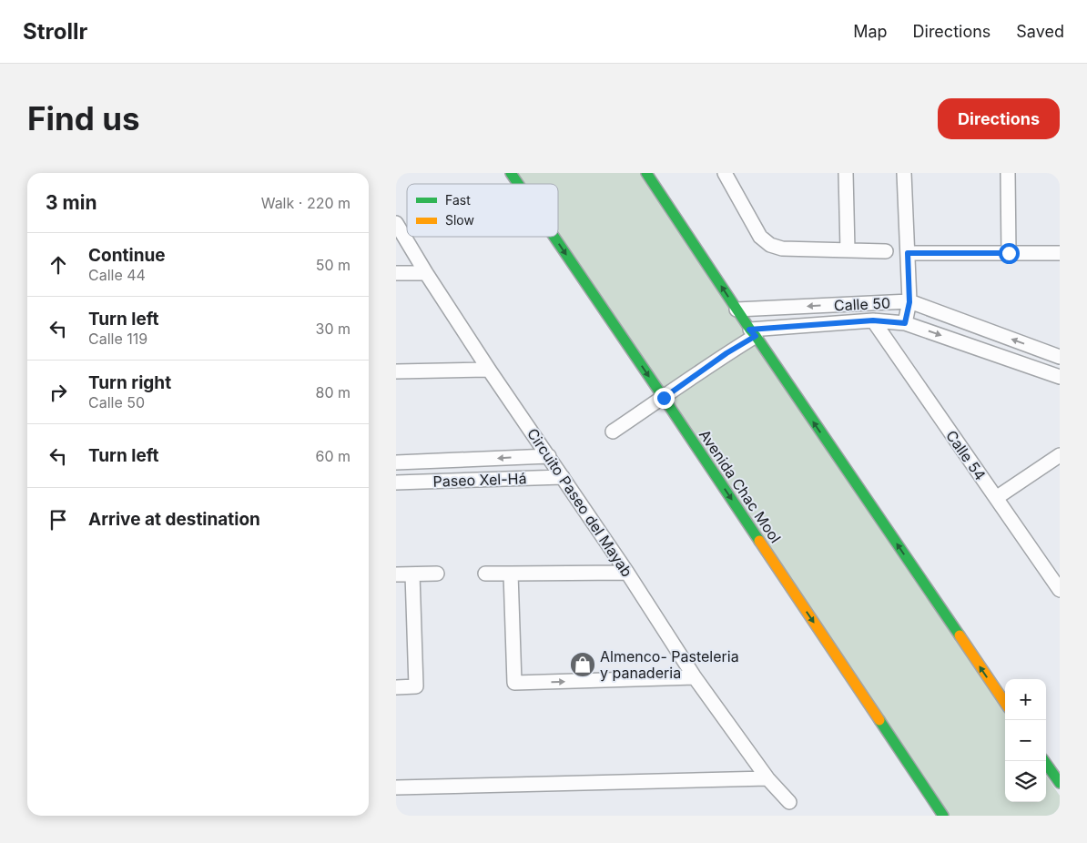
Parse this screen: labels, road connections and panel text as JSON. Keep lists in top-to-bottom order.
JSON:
{
  "streets": {
    "main road": ["Avenida Chac Mool"],
    "street": [
      "Calle 50",
      "Calle 54",
      "Paseo Xel-Há",
      "Circuito Paseo del Mayab"
    ]
  },
  "crossings": [
    ["Calle 50", "Calle 54"],
    ["Paseo Xel-Há", "Circuito Paseo del Mayab"]
  ],
  "one_way": ["Avenida Chac Mool"],
  "places": {
    "shop": ["Almenco- Pasteleria y panaderia"]
  },
  "legend": ["Fast", "Slow"],
  "page": {
    "header": "Strollr",
    "nav": ["Map", "Directions", "Saved"],
    "buttons": "Directions",
    "title": "Find us",
    "heading": ["3 min", "Walk · 220 m"],
    "list": [
      ["Continue", "Calle 44", "50 m"],
      ["Turn left", "Calle 119", "30 m"],
      ["Turn right", "Calle 50", "80 m"],
      ["Turn left", "60 m"],
      "Arrive at destination"
    ],
    "map_buttons": ["+", "−"]
  }
}
